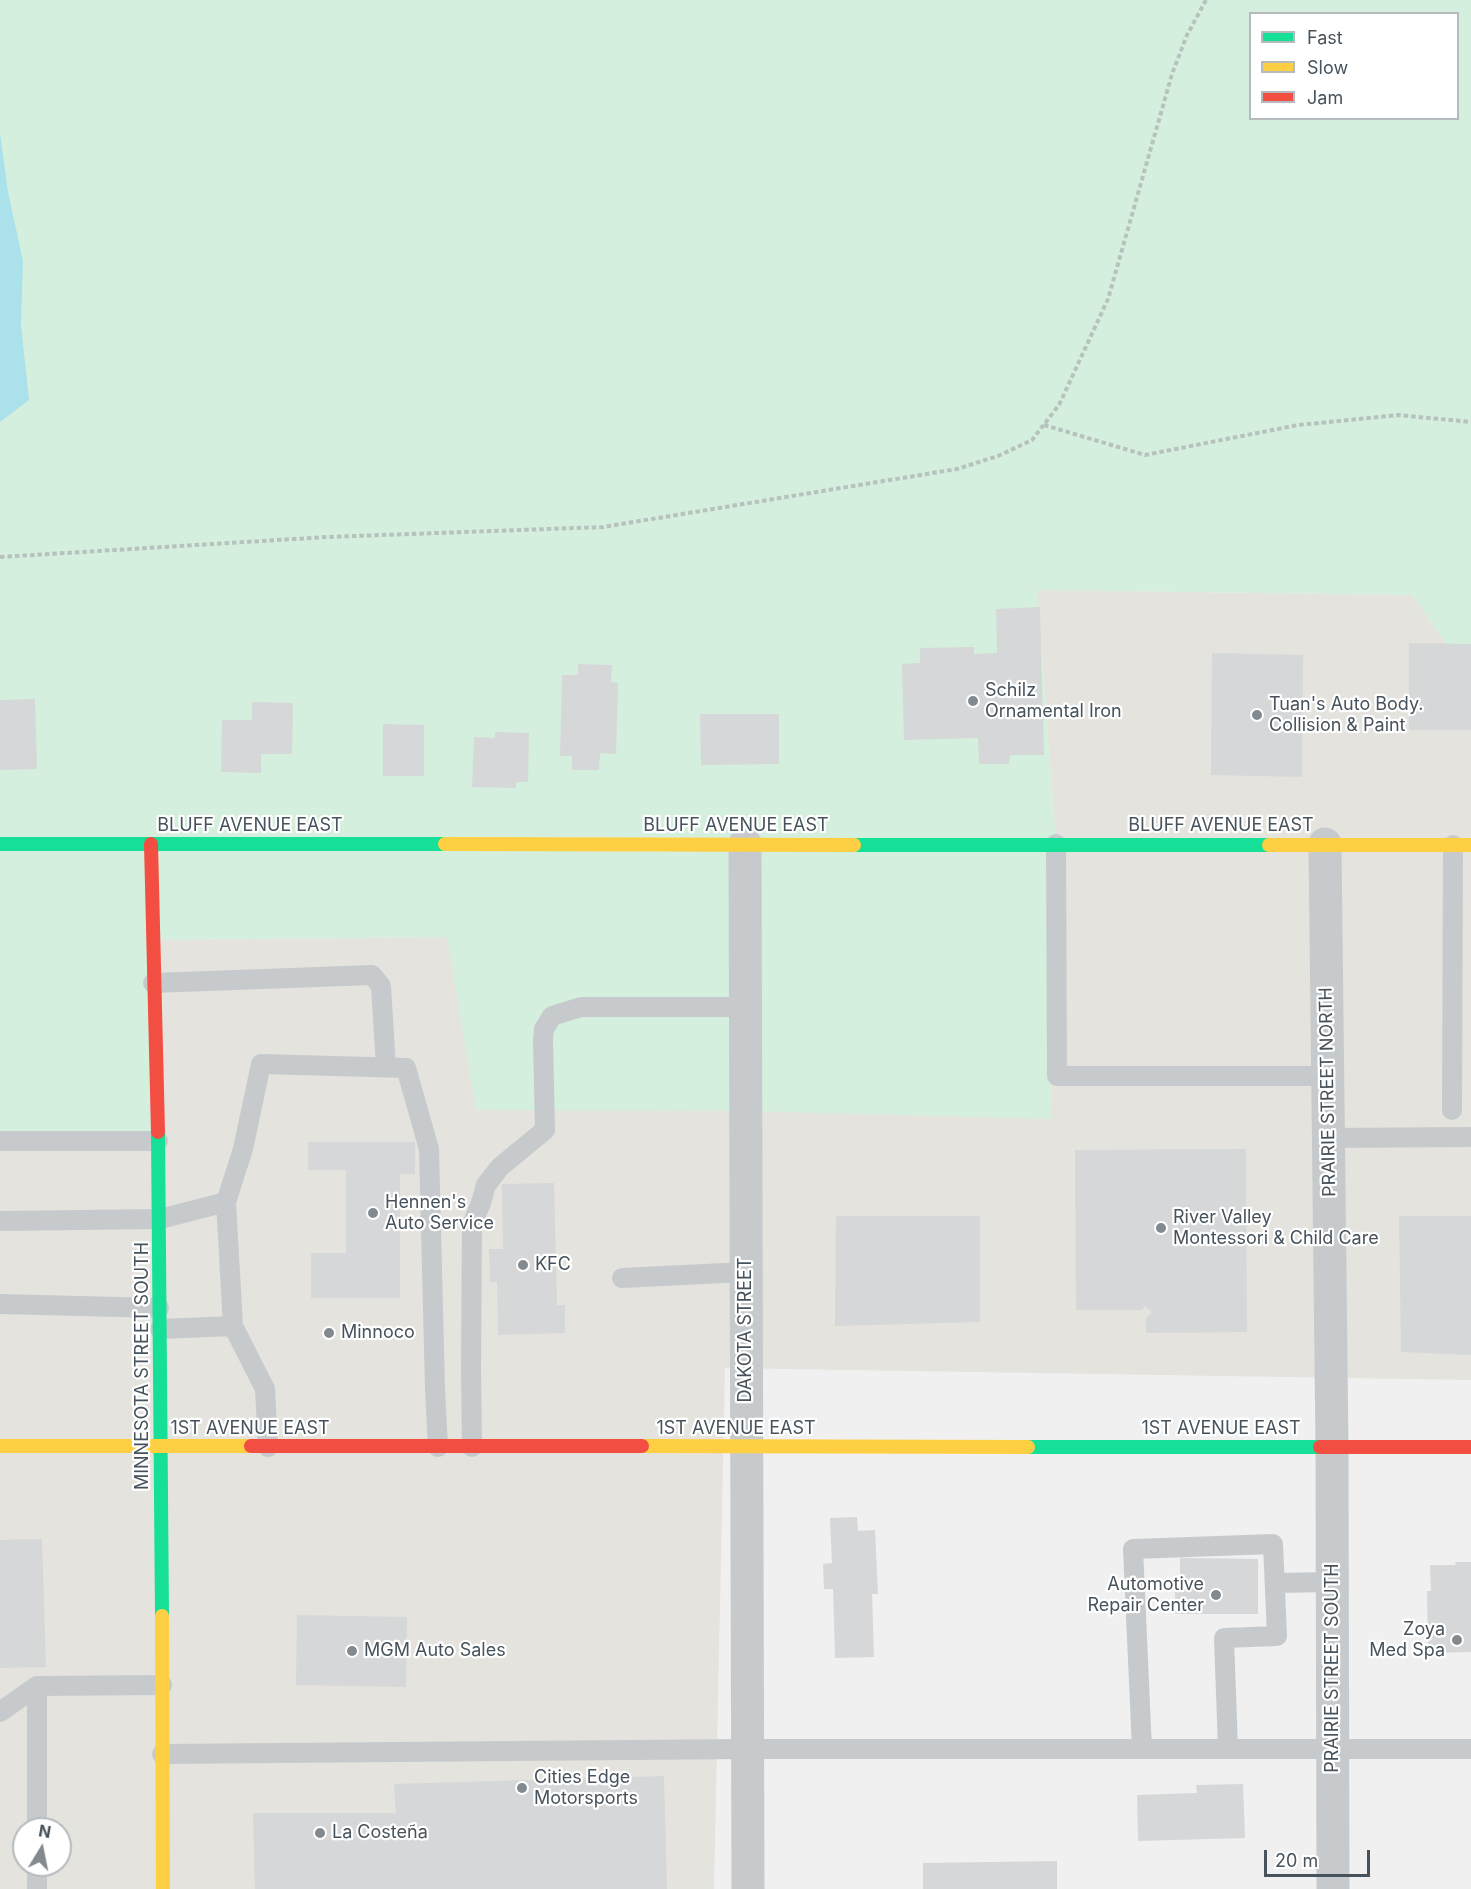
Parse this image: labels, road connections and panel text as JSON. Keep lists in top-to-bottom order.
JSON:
{
  "streets": {
    "street": [
      "BLUFF AVENUE EAST",
      "PRAIRIE STREET NORTH",
      "DAKOTA STREET",
      "MINNESOTA STREET SOUTH",
      "1ST AVENUE EAST",
      "PRAIRIE STREET SOUTH"
    ]
  },
  "crossings": [
    ["BLUFF AVENUE EAST", "PRAIRIE STREET NORTH"],
    ["BLUFF AVENUE EAST", "DAKOTA STREET"],
    ["BLUFF AVENUE EAST", "MINNESOTA STREET SOUTH"],
    ["PRAIRIE STREET NORTH", "1ST AVENUE EAST"],
    ["PRAIRIE STREET NORTH", "PRAIRIE STREET SOUTH"],
    ["DAKOTA STREET", "1ST AVENUE EAST"],
    ["MINNESOTA STREET SOUTH", "1ST AVENUE EAST"],
    ["1ST AVENUE EAST", "PRAIRIE STREET SOUTH"]
  ],
  "places": [
    "Schilz Ornamental Iron",
    "Tuan's Auto Body. Collision & Paint",
    "Hennen's Auto Service",
    "River Valley Montessori & Child Care",
    "KFC",
    "Minnoco",
    "Automotive Repair Center",
    "Zoya Med Spa",
    "MGM Auto Sales",
    "Cities Edge Motorsports",
    "La Costeña"
  ],
  "legend": ["Fast", "Slow", "Jam"],
  "scale_bar": "20 m",
  "north": "top"
}
